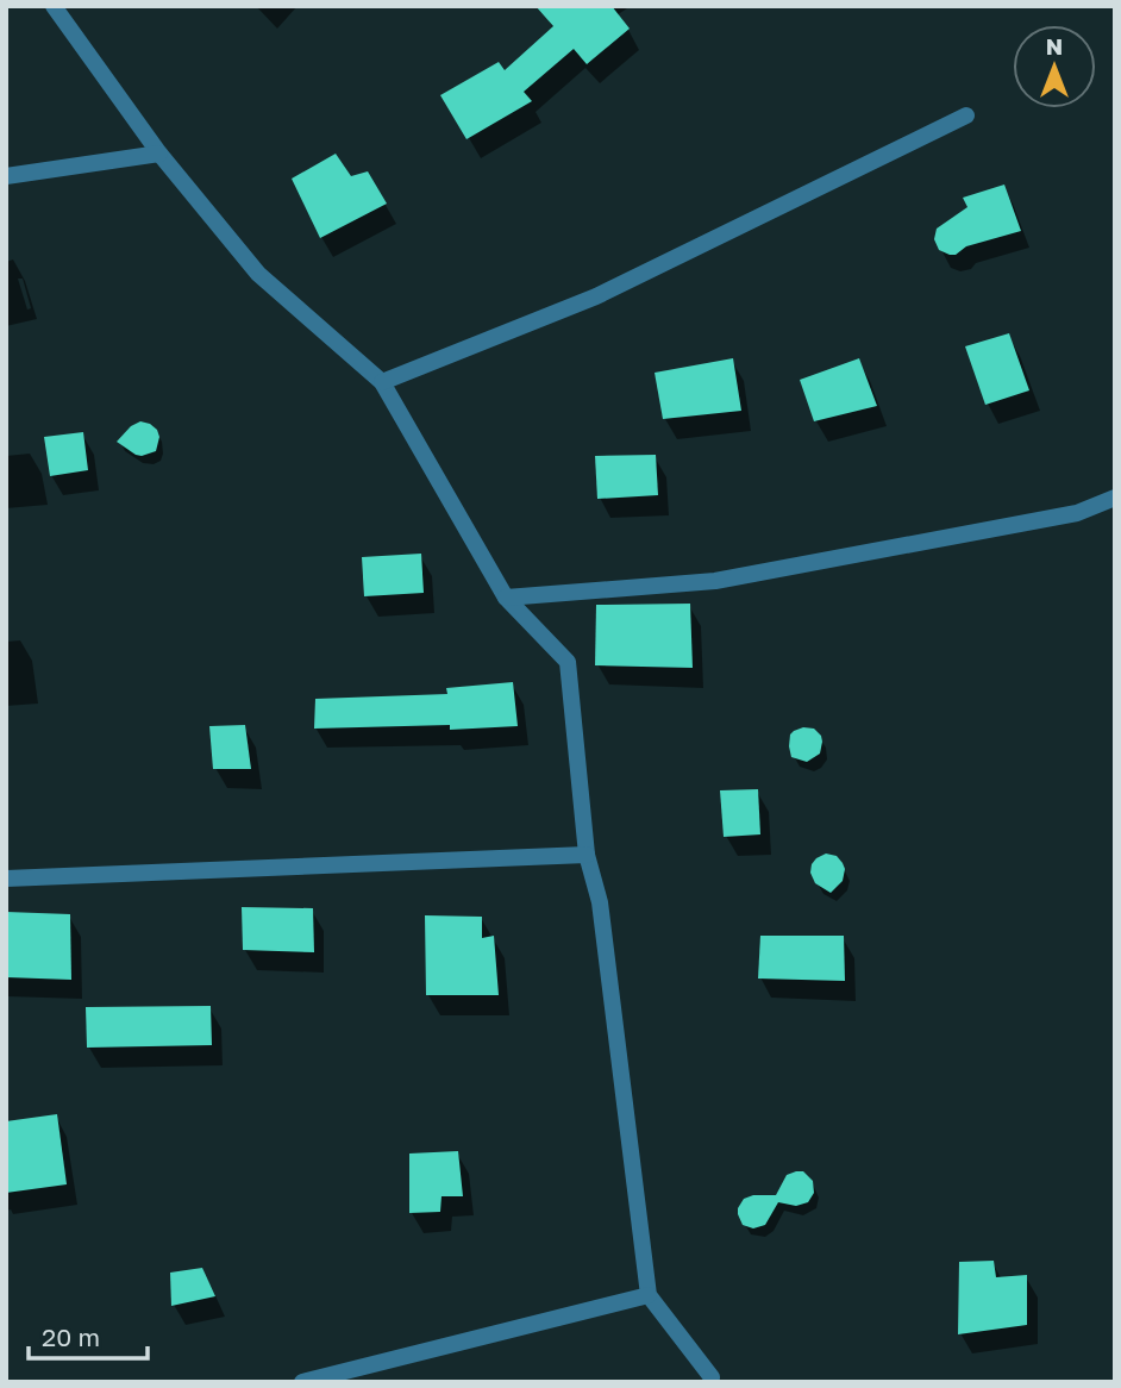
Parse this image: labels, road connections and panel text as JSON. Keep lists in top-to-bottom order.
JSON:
{
  "scale_bar": "20 m",
  "north": "top"
}
